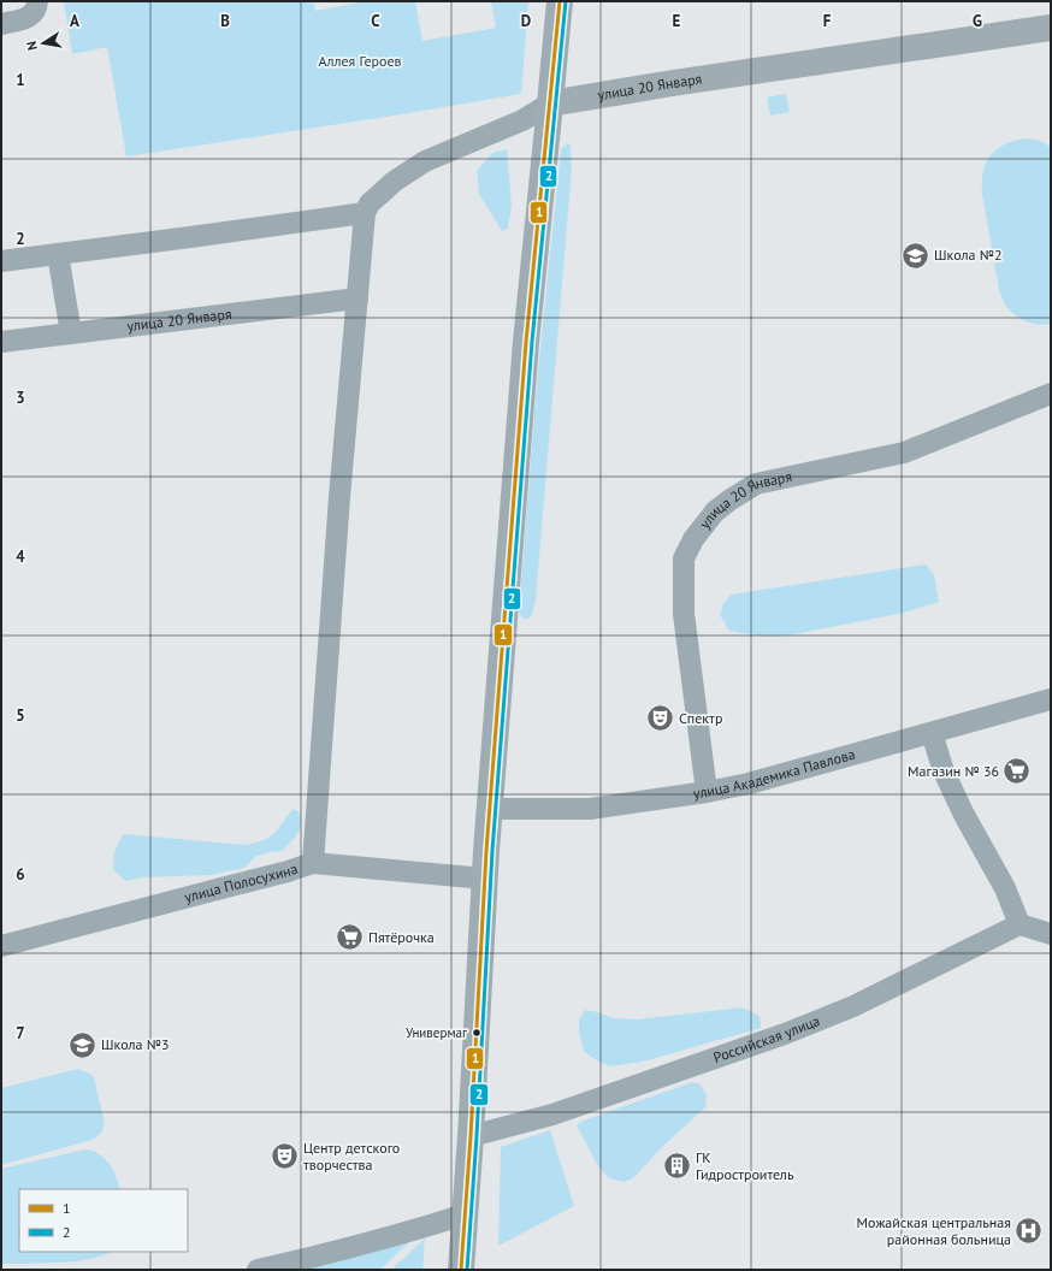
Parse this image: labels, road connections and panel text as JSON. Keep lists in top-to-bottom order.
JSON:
{
  "streets": {
    "main road": ["улица 20 Января"],
    "street": ["улица Академика Павлова", "улица Полосухина", "Российская улица"]
  },
  "crossings": [
    ["улица 20 Января", "улица Академика Павлова"]
  ],
  "parks": ["Аллея Героев"],
  "places": {
    "school or university": ["Школа №2", "Школа №3"],
    "theatre": ["Спектр", "Центр детского творчества"],
    "supermarket": ["Магазин № 36", "Пятёрочка"],
    "other": ["Универмаг"],
    "building": ["ГК Гидростроитель"],
    "hospital": ["Можайская центральная районная больница"]
  },
  "lines": ["transit line 1", "transit line 2"],
  "legend": ["1", "2"],
  "north": "left",
  "grid": {
    "columns": [
      "A",
      "B",
      "C",
      "D",
      "E",
      "F",
      "G"
    ],
    "rows": [
      "1",
      "2",
      "3",
      "4",
      "5",
      "6",
      "7"
    ]
  }
}
